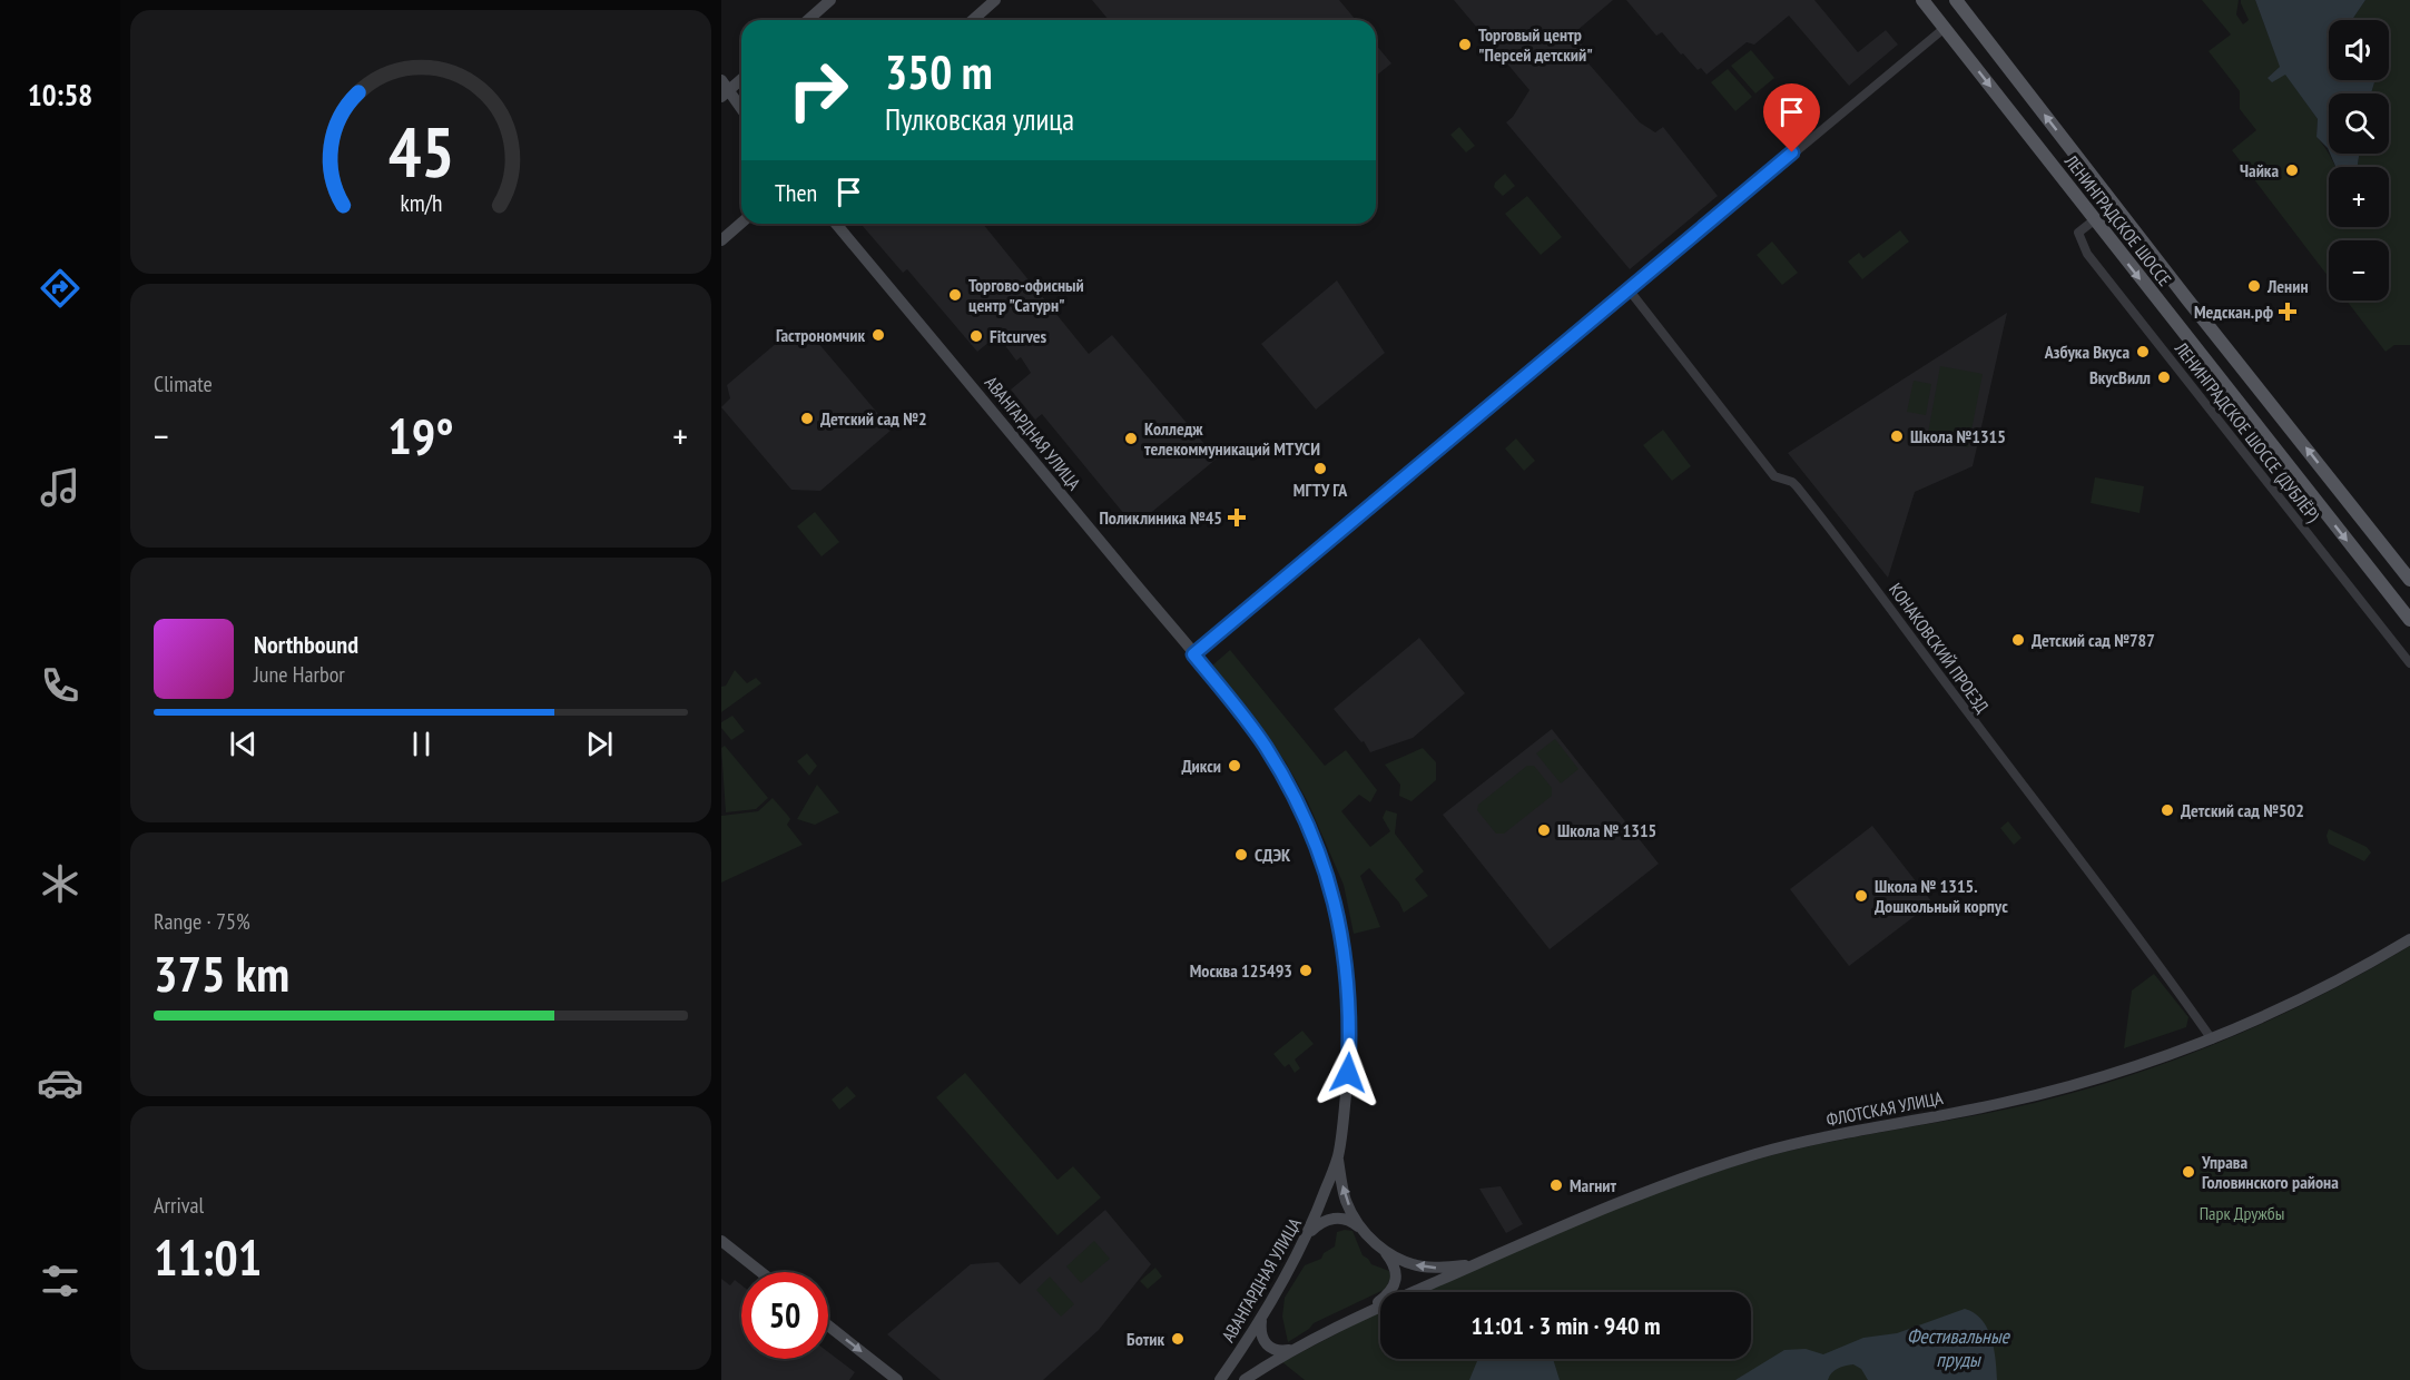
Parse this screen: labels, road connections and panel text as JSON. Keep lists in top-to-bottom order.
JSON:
{
  "streets": {
    "main road": ["ЛЕНИНГРАДСКОЕ ШОССЕ"],
    "street": [
      "ЛЕНИНГРАДСКОЕ ШОССЕ (ДУБЛЁР)",
      "АВАНГАРДНАЯ УЛИЦА",
      "КОНАКОВСКИЙ ПРОЕЗД",
      "ФЛОТСКАЯ УЛИЦА"
    ]
  },
  "crossings": [
    ["ЛЕНИНГРАДСКОЕ ШОССЕ", "ЛЕНИНГРАДСКОЕ ШОССЕ (ДУБЛЁР)"],
    ["АВАНГАРДНАЯ УЛИЦА", "ФЛОТСКАЯ УЛИЦА"],
    ["КОНАКОВСКИЙ ПРОЕЗД", "ФЛОТСКАЯ УЛИЦА"]
  ],
  "water": ["Фестивальные пруды"],
  "parks": ["Парк Дружбы"],
  "places": {
    "other": [
      "Торговый центр \"Персей детский\"",
      "Чайка",
      "Ленин",
      "Торгово-офисный центр \"Сатурн\"",
      "Гастрономчик",
      "Fitcurves",
      "Азбука Вкуса",
      "ВкусВилл",
      "Детский сад №2",
      "Школа №1315",
      "Колледж телекоммуникаций МТУСИ",
      "МГТУ ГА",
      "Детский сад №787",
      "Дикси",
      "Детский сад №502",
      "Школа № 1315",
      "СДЭК",
      "Школа № 1315. Дошкольный корпус",
      "Москва 125493",
      "Управа Головинского района",
      "Магнит",
      "Ботик"
    ],
    "health": ["Медскан.рф", "Поликлиника №45"]
  },
  "page": {
    "tabs": "10:58",
    "map_buttons": ["+", "−"],
    "turn": ["350 m", "Пулковская улица"],
    "then": "Then",
    "tile": [
      "Climate",
      ["Range · 75%", "375 km"],
      ["Arrival", "11:01"]
    ],
    "heat": ["−", "19°", "+"],
    "song": ["Northbound", "June Harbor"],
    "limit": "50",
    "trip": "11:01 · 3 min · 940 m",
    "gauge": ["45", "km/h"]
  }
}
